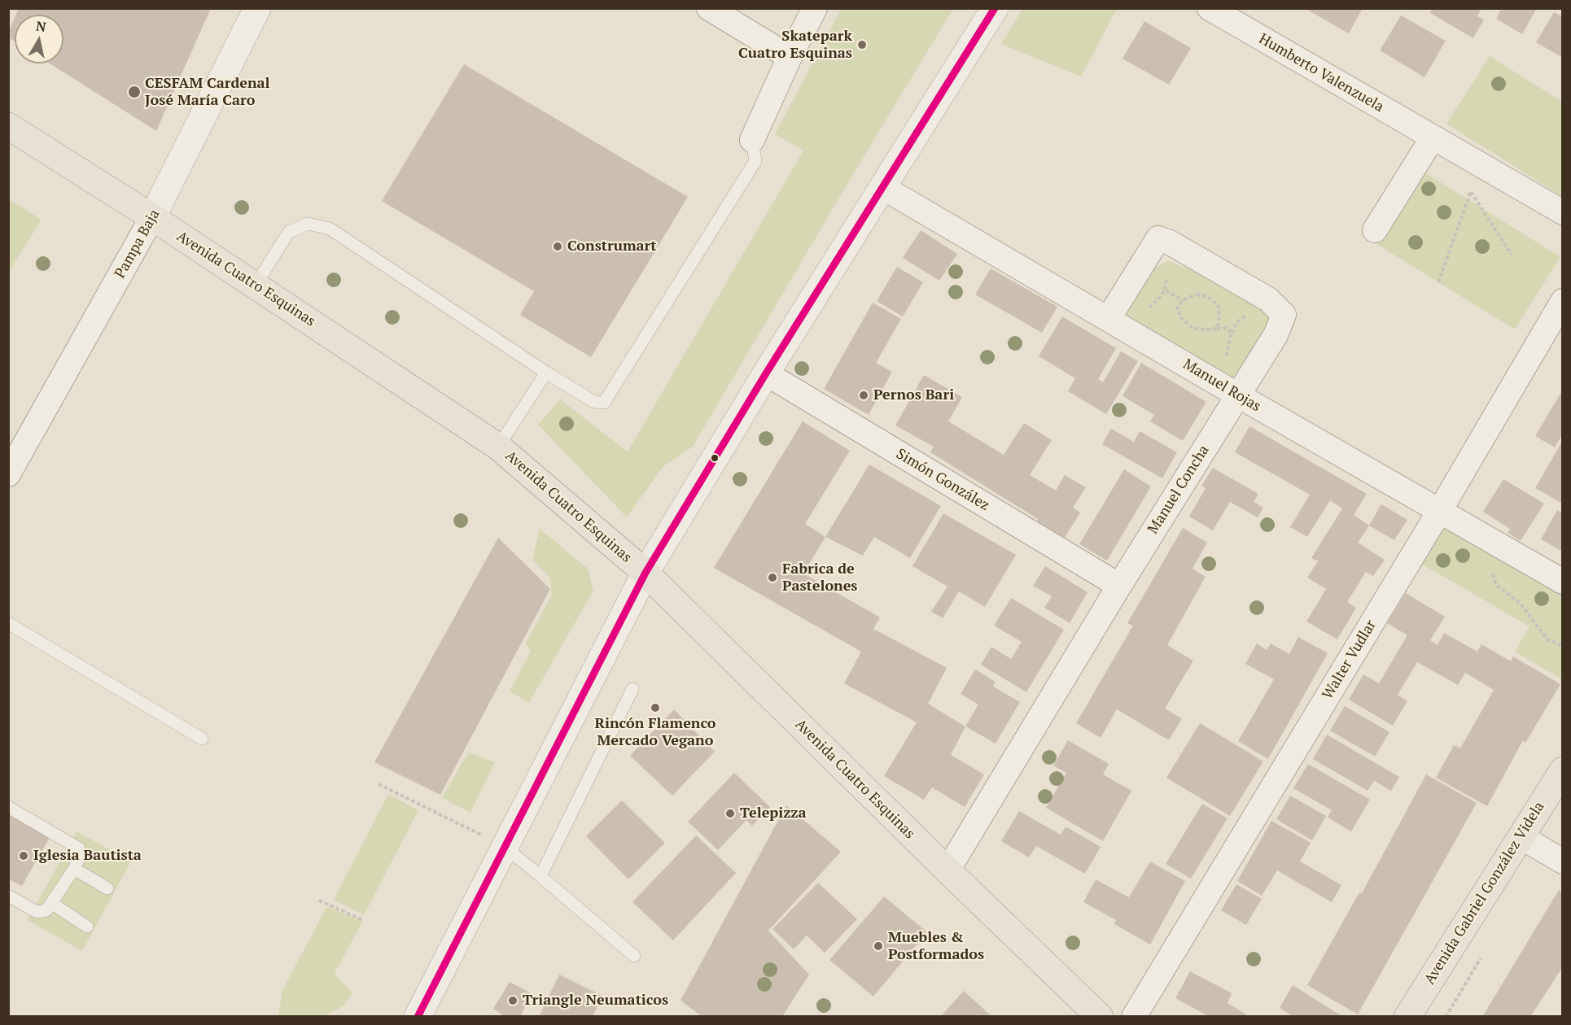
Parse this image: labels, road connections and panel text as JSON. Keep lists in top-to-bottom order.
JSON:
{
  "streets": {
    "main road": ["Avenida Cuatro Esquinas", "Avenida Gabriel González Videla"],
    "street": [
      "Humberto Valenzuela",
      "Pampa Baja",
      "Manuel Rojas",
      "Simón González",
      "Manuel Concha",
      "Walter Vudlar"
    ]
  },
  "crossings": [
    ["Pampa Baja", "Avenida Cuatro Esquinas"],
    ["Avenida Cuatro Esquinas", "Manuel Concha"],
    ["Manuel Rojas", "Manuel Concha"],
    ["Manuel Rojas", "Walter Vudlar"],
    ["Simón González", "Manuel Concha"]
  ],
  "places": [
    "Skatepark Cuatro Esquinas",
    "CESFAM Cardenal José María Caro",
    "Construmart",
    "Pernos Bari",
    "Fabrica de Pastelones",
    "Rincón Flamenco Mercado Vegano",
    "Telepizza",
    "Iglesia Bautista",
    "Muebles & Postformados",
    "Triangle Neumaticos"
  ],
  "north": "top"
}
